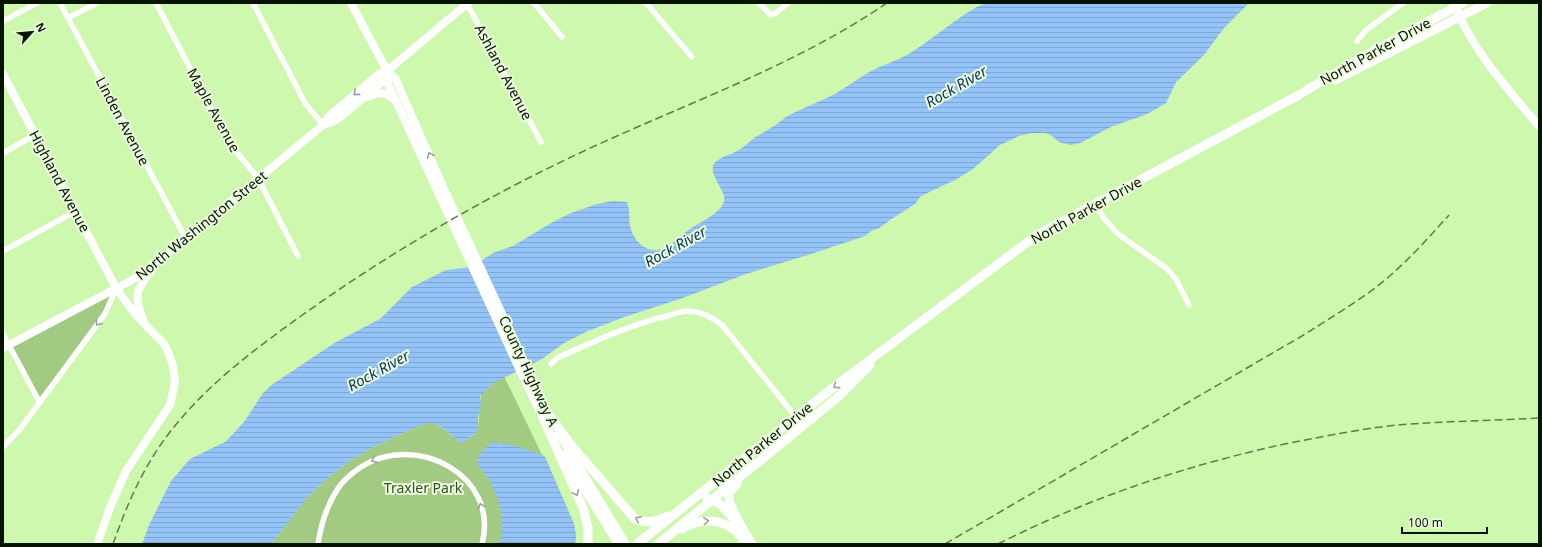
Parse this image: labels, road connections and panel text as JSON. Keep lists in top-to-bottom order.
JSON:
{
  "streets": {
    "main road": [
      "North Parker Drive",
      "Highland Avenue",
      "North Washington Street",
      "County Highway A"
    ],
    "street": ["Ashland Avenue", "Maple Avenue", "Linden Avenue"]
  },
  "crossings": [
    ["Ashland Avenue", "North Washington Street"],
    ["Maple Avenue", "North Washington Street"],
    ["Linden Avenue", "North Washington Street"],
    ["Highland Avenue", "North Washington Street"]
  ],
  "water": ["Rock River"],
  "parks": ["Traxler Park"],
  "scale_bar": "100 m",
  "north": "top right"
}
